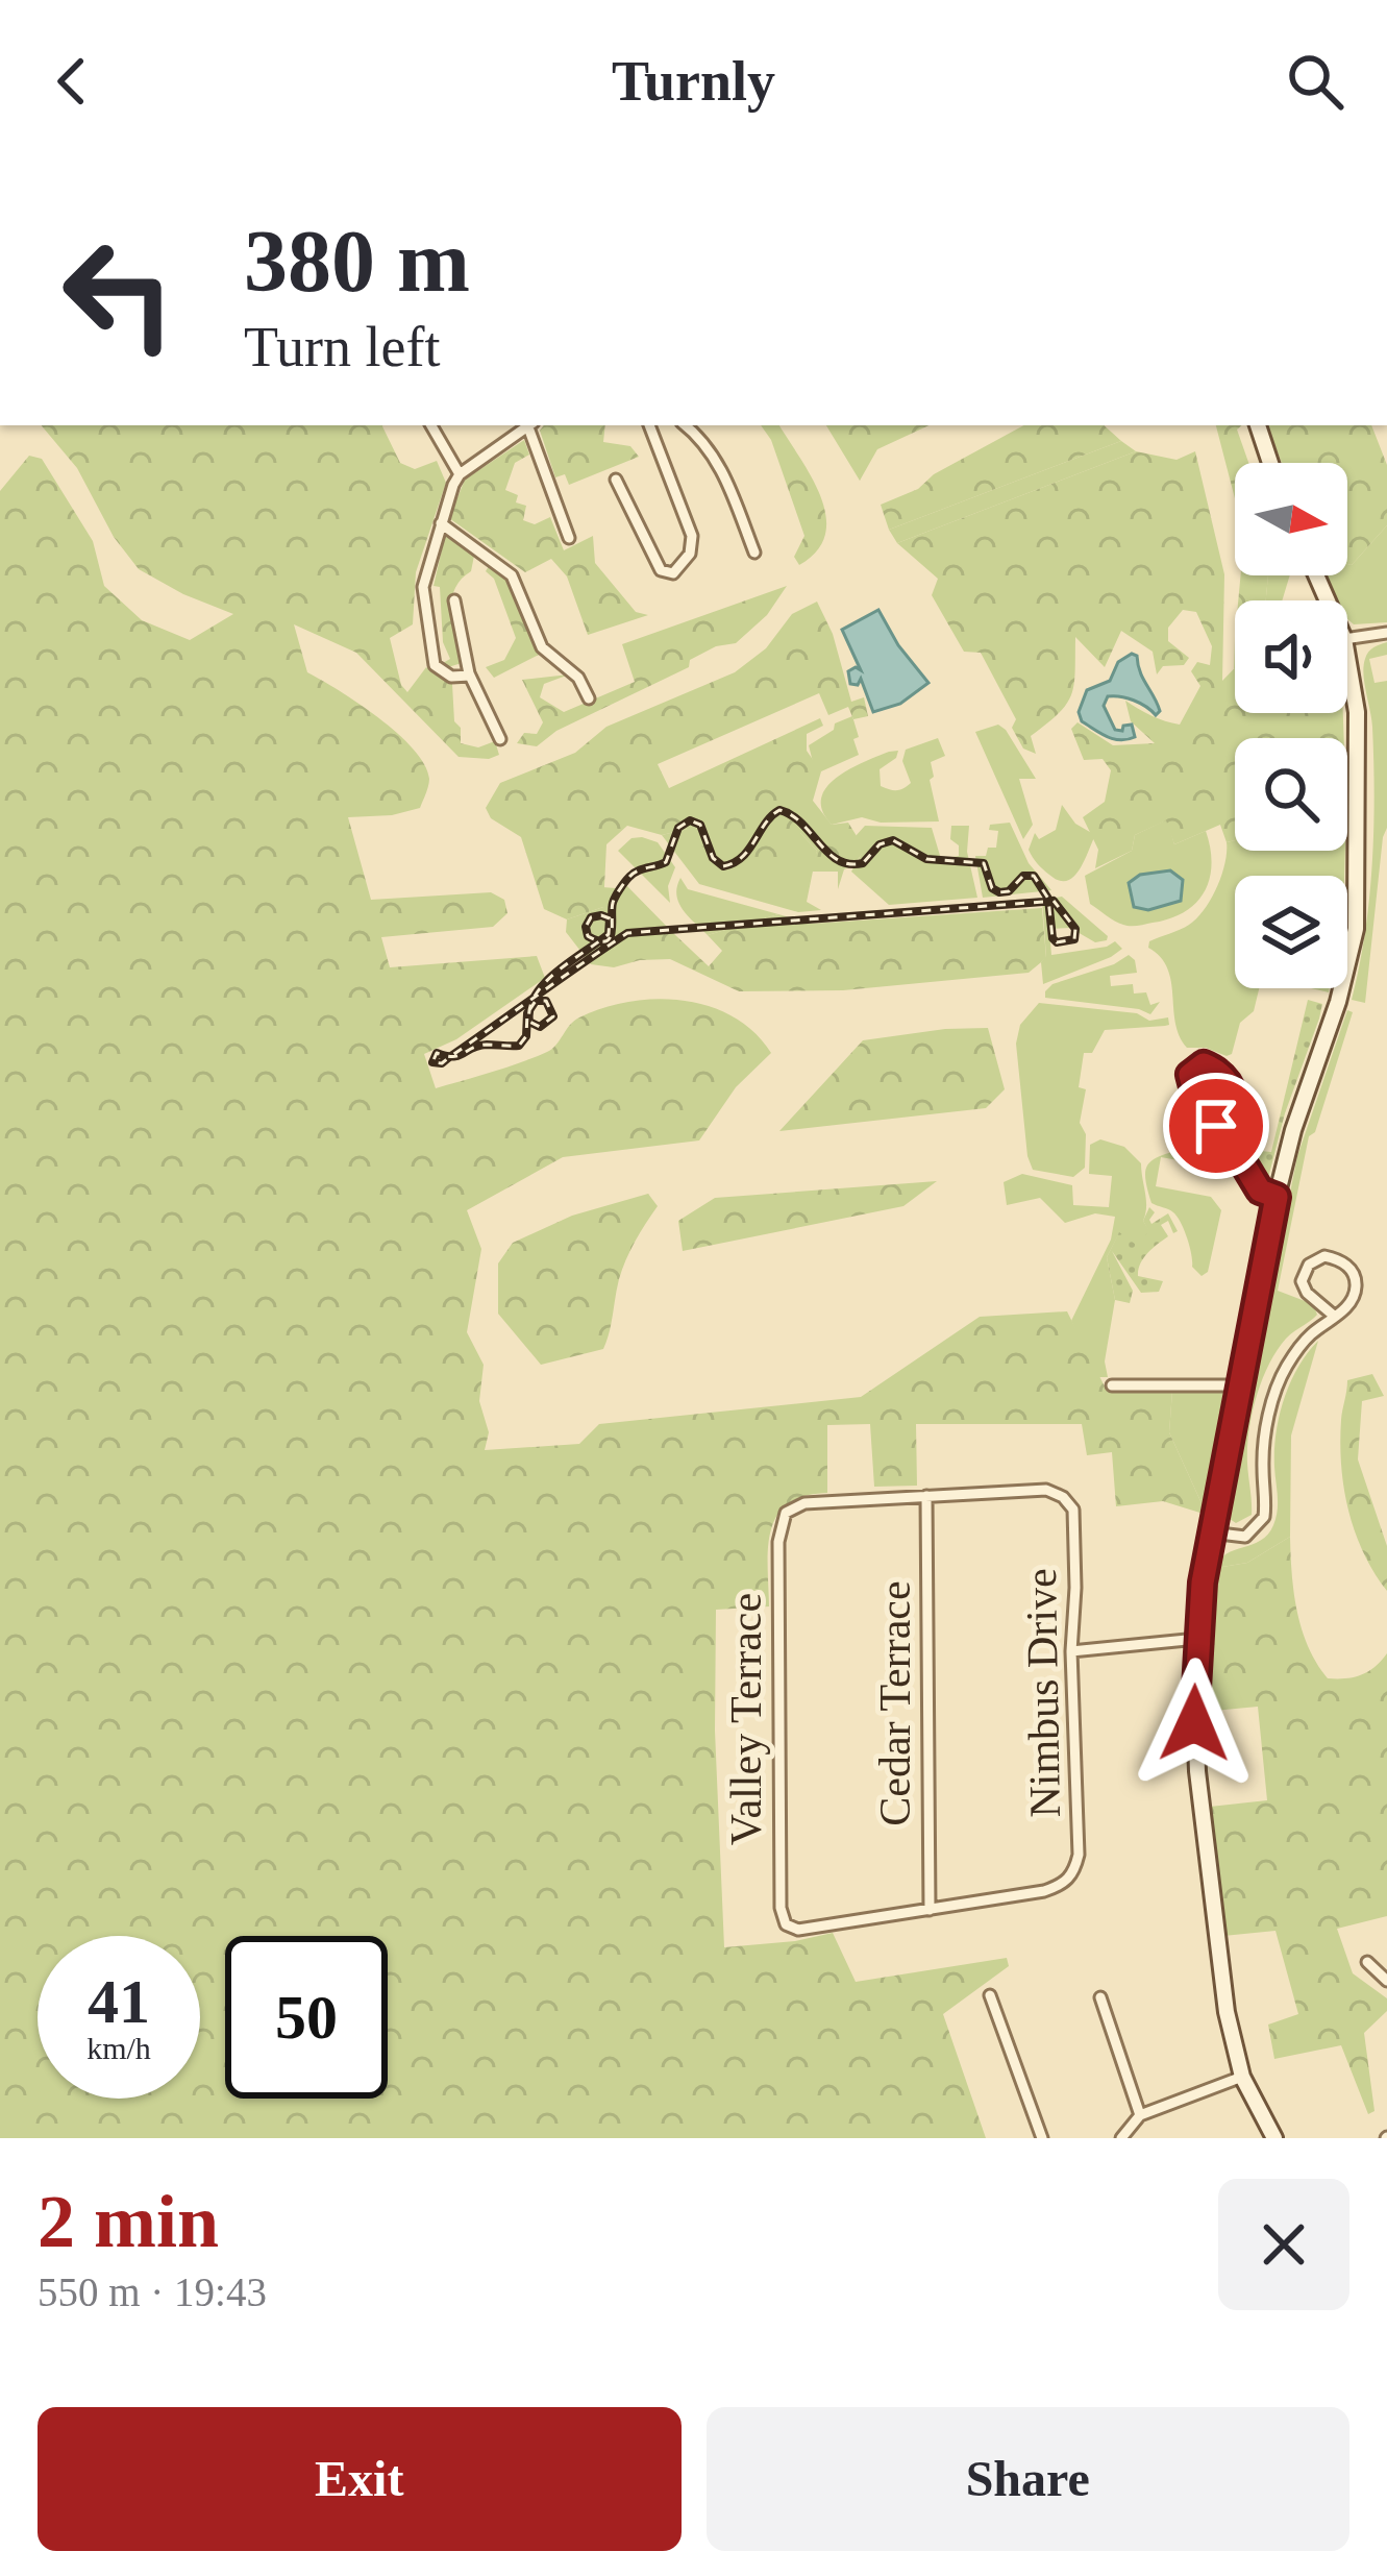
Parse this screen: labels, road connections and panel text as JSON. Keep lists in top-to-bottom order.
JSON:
{
  "streets": {
    "street": ["Nimbus Drive", "Cedar Terrace", "Valley Terrace"]
  },
  "crossings": [
    ["Nimbus Drive", "Cedar Terrace"],
    ["Nimbus Drive", "Valley Terrace"]
  ],
  "north": "right",
  "page": {
    "header": "Turnly",
    "turn": ["380 m", "Turn left"],
    "speed": "41 km/h",
    "limit": "50",
    "heading": ["2 min", "550 m · 19:43"],
    "buttons": ["Exit", "Share"]
  }
}
